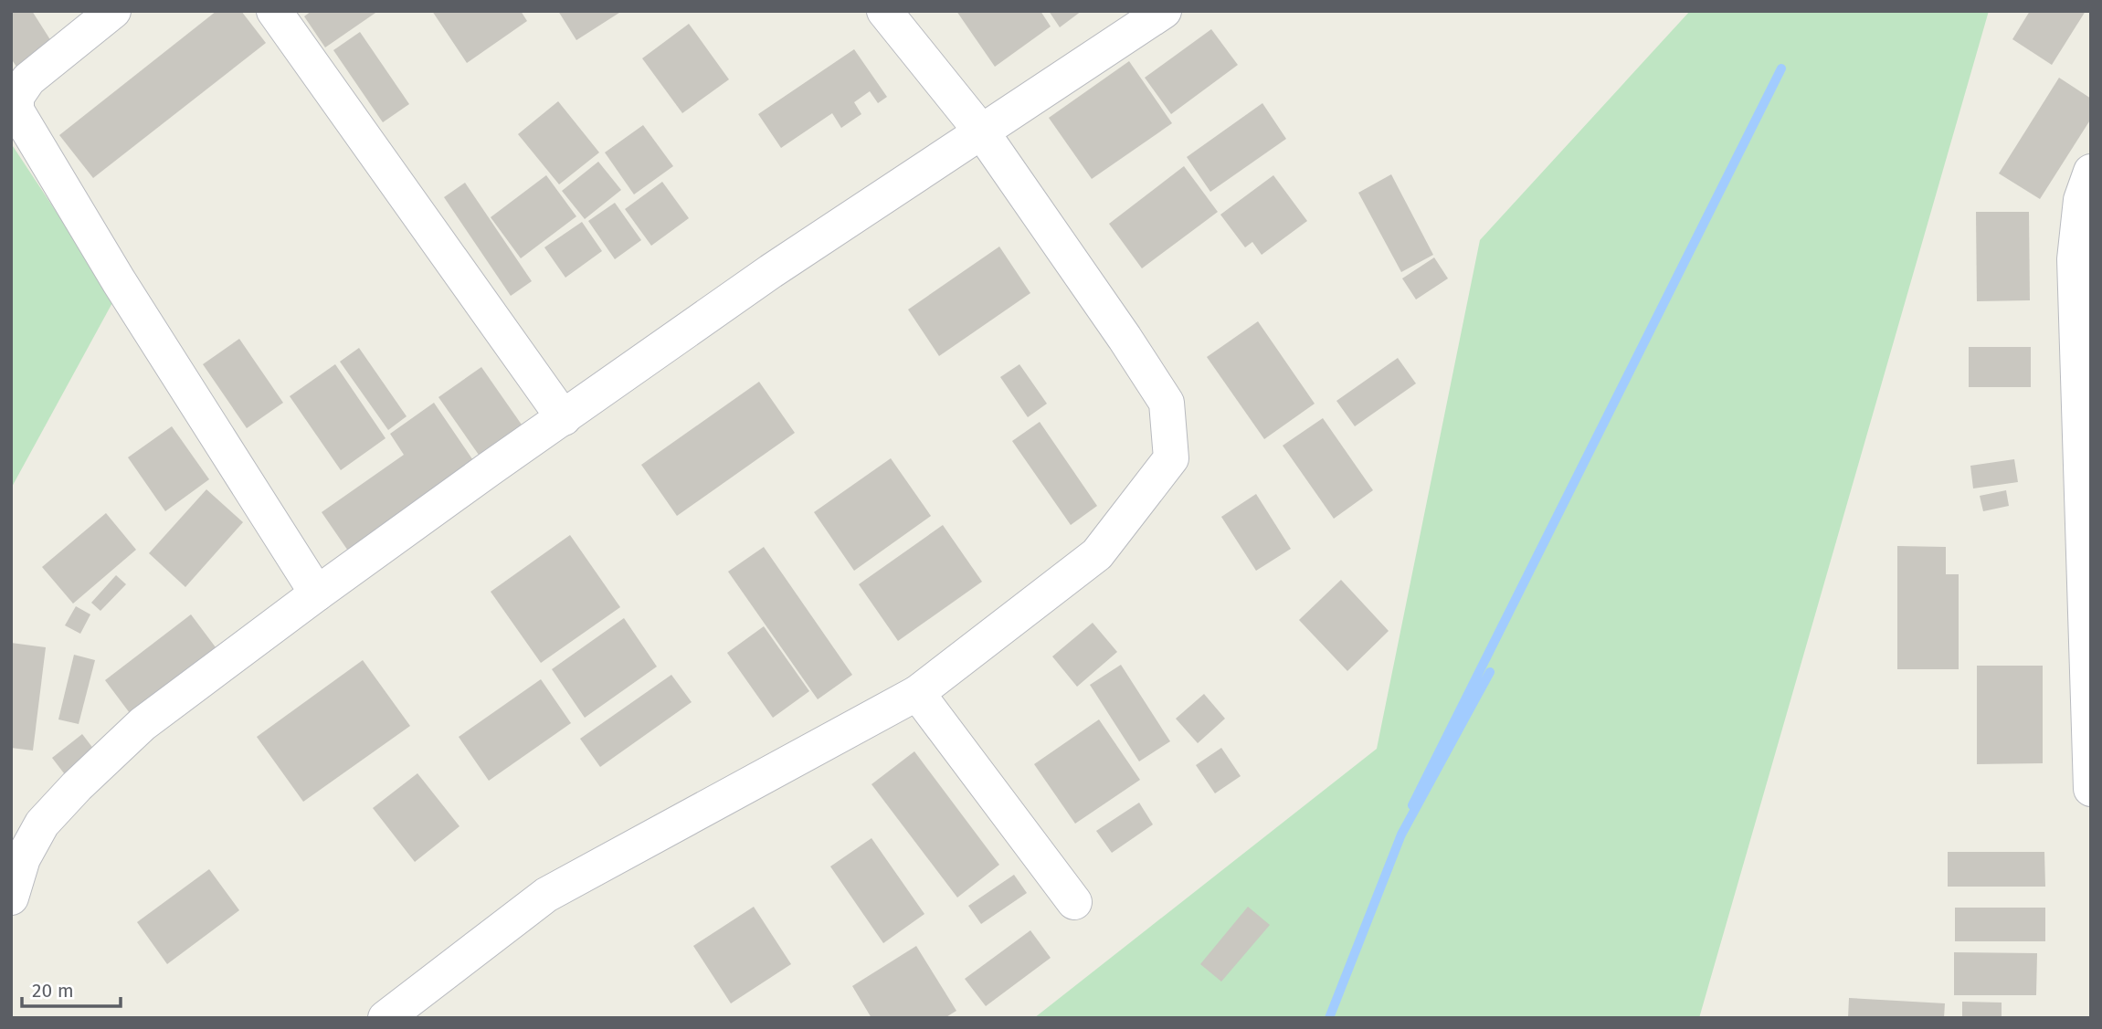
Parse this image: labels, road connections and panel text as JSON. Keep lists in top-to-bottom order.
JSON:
{
  "scale_bar": "20 m"
}
